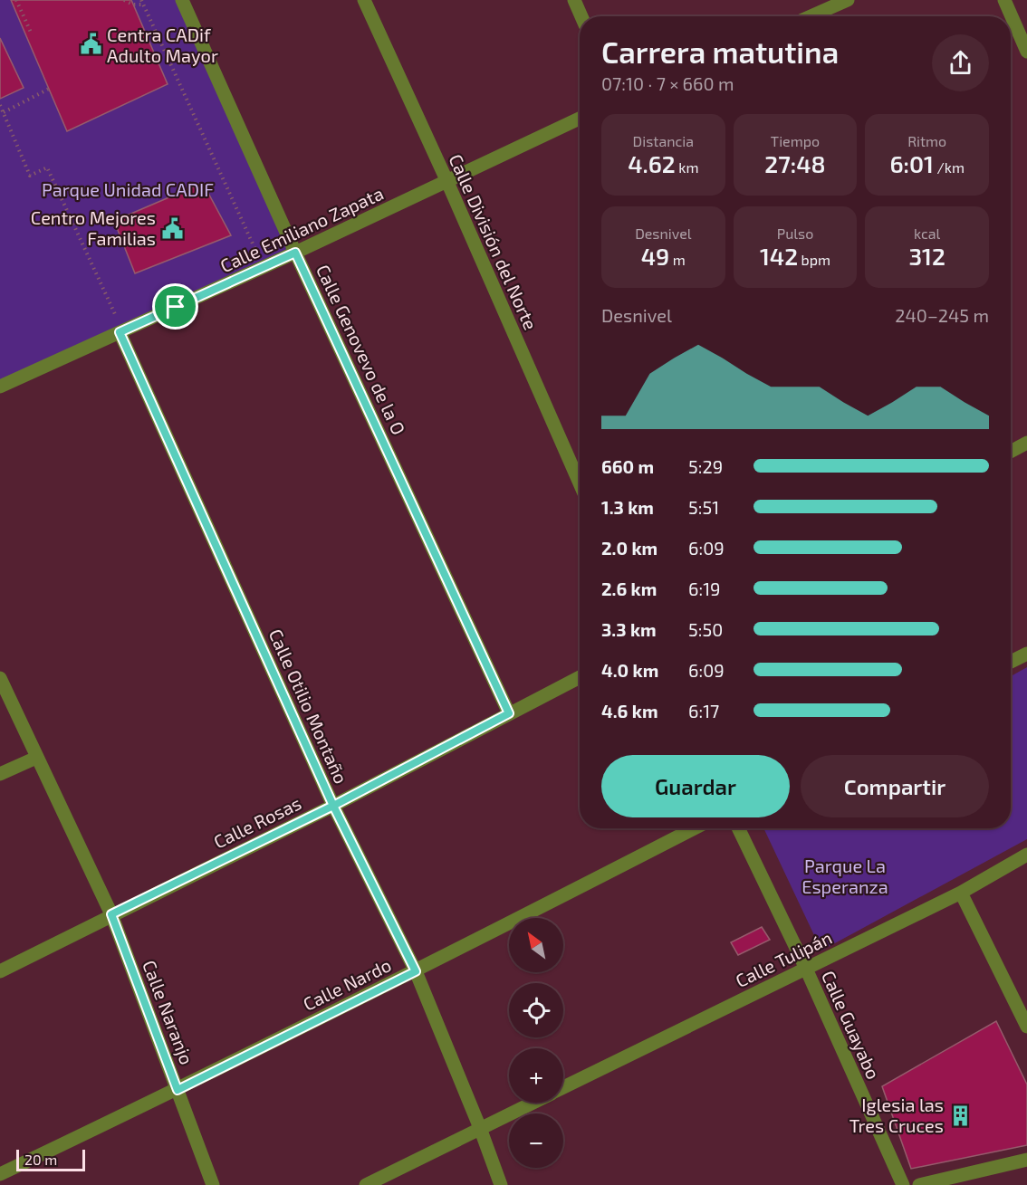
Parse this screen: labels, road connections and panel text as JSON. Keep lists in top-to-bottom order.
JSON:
{
  "streets": {
    "street": [
      "Calle Emiliano Zapata",
      "Calle División del Norte",
      "Calle Genovevo de la O",
      "Calle Otilio Montaño",
      "Calle Rosas",
      "Calle Tulipán",
      "Calle Nardo",
      "Calle Naranjo",
      "Calle Guayabo"
    ]
  },
  "crossings": [
    ["Calle Emiliano Zapata", "Calle División del Norte"],
    ["Calle Emiliano Zapata", "Calle Genovevo de la O"],
    ["Calle Emiliano Zapata", "Calle Otilio Montaño"],
    ["Calle Genovevo de la O", "Calle Rosas"],
    ["Calle Otilio Montaño", "Calle Rosas"],
    ["Calle Otilio Montaño", "Calle Tulipán"],
    ["Calle Otilio Montaño", "Calle Nardo"],
    ["Calle Rosas", "Calle Naranjo"],
    ["Calle Tulipán", "Calle Guayabo"],
    ["Calle Nardo", "Calle Naranjo"]
  ],
  "parks": ["Parque Unidad CADIF", "Parque La Esperanza"],
  "places": {
    "public building": ["Centra CADif Adulto Mayor", "Centro Mejores Familias"],
    "building": ["Iglesia las Tres Cruces"]
  },
  "scale_bar": "20 m",
  "north": "top left",
  "page": {
    "heading": ["Carrera matutina", "07:10 · 7 × 660 m"],
    "stats": [
      ["Distancia", "4.62 km"],
      ["Tiempo", "27:48"],
      ["Ritmo", "6:01 /km"],
      ["Desnivel", "49 m"],
      ["Pulso", "142 bpm"],
      ["kcal", "312"]
    ],
    "chart": ["Desnivel", "240–245 m"],
    "list": [
      {
        "name": "660 m",
        "note": "5:29"
      },
      {
        "name": "1.3 km",
        "note": "5:51"
      },
      {
        "name": "2.0 km",
        "note": "6:09"
      },
      {
        "name": "2.6 km",
        "note": "6:19"
      },
      {
        "name": "3.3 km",
        "note": "5:50"
      },
      {
        "name": "4.0 km",
        "note": "6:09"
      },
      {
        "name": "4.6 km",
        "note": "6:17"
      }
    ],
    "buttons": ["Guardar", "Compartir"],
    "map_buttons": ["+", "−"],
    "scale": "20 m"
  }
}
